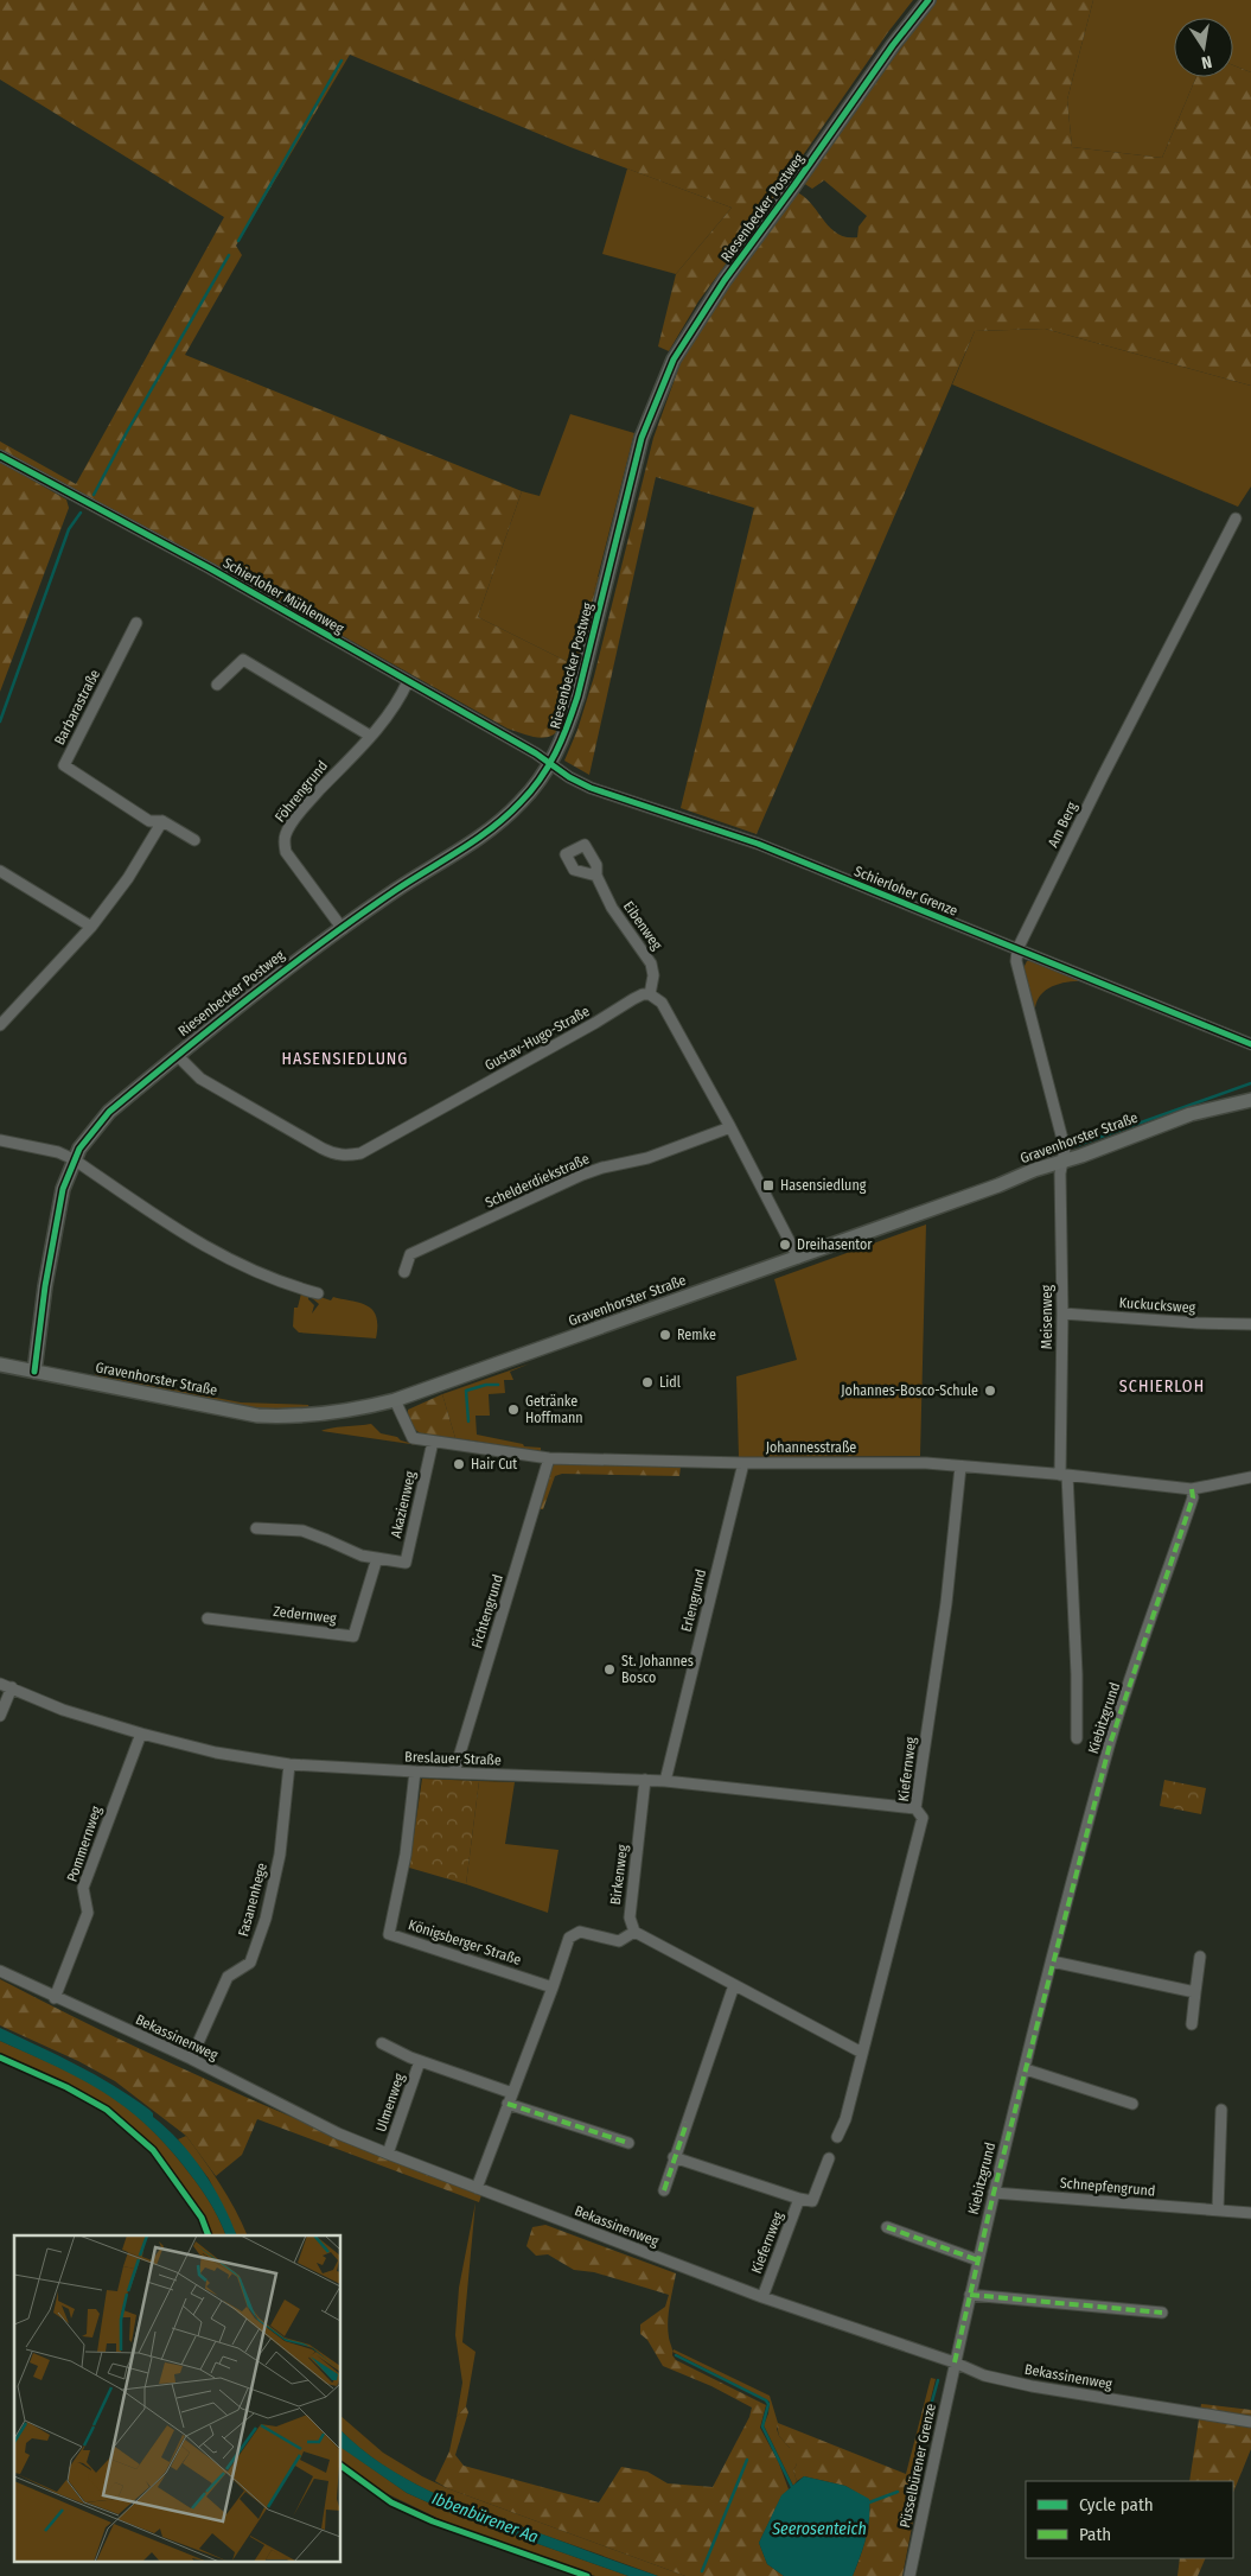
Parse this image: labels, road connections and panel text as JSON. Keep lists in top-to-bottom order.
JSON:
{
  "streets": {
    "street": [
      "Riesenbecker Postweg",
      "Schierloher Mühlenweg",
      "Barbarastraße",
      "Föhrengrund",
      "Am Berg",
      "Schierloher Grenze",
      "Eibenweg",
      "Gustav-Hugo-Straße",
      "Gravenhorster Straße",
      "Schelderdiekstraße",
      "Kuckucksweg",
      "Meisenweg",
      "Johannesstraße",
      "Akazienweg",
      "Erlengrund",
      "Fichtengrund",
      "Zedernweg",
      "Kiebitzgrund",
      "Breslauer Straße",
      "Kiefernweg",
      "Pommernweg",
      "Birkenweg",
      "Fasanenhege",
      "Königsberger Straße",
      "Bekassinenweg",
      "Ulmenweg",
      "Schnepfengrund",
      "Püsselbürener Grenze"
    ]
  },
  "crossings": [
    ["Riesenbecker Postweg", "Schierloher Mühlenweg"],
    ["Riesenbecker Postweg", "Föhrengrund"],
    ["Riesenbecker Postweg", "Schierloher Grenze"],
    ["Riesenbecker Postweg", "Gustav-Hugo-Straße"],
    ["Riesenbecker Postweg", "Gravenhorster Straße"],
    ["Schierloher Mühlenweg", "Föhrengrund"],
    ["Schierloher Mühlenweg", "Schierloher Grenze"],
    ["Am Berg", "Schierloher Grenze"],
    ["Eibenweg", "Gustav-Hugo-Straße"],
    ["Gravenhorster Straße", "Meisenweg"],
    ["Gravenhorster Straße", "Johannesstraße"],
    ["Kuckucksweg", "Meisenweg"],
    ["Meisenweg", "Johannesstraße"],
    ["Johannesstraße", "Akazienweg"],
    ["Johannesstraße", "Erlengrund"],
    ["Johannesstraße", "Fichtengrund"],
    ["Johannesstraße", "Kiebitzgrund"],
    ["Johannesstraße", "Kiefernweg"],
    ["Akazienweg", "Zedernweg"],
    ["Erlengrund", "Breslauer Straße"],
    ["Fichtengrund", "Breslauer Straße"],
    ["Kiebitzgrund", "Bekassinenweg"],
    ["Kiebitzgrund", "Schnepfengrund"],
    ["Kiebitzgrund", "Püsselbürener Grenze"],
    ["Breslauer Straße", "Kiefernweg"],
    ["Breslauer Straße", "Pommernweg"],
    ["Breslauer Straße", "Birkenweg"],
    ["Breslauer Straße", "Fasanenhege"],
    ["Breslauer Straße", "Königsberger Straße"],
    ["Kiefernweg", "Bekassinenweg"],
    ["Pommernweg", "Bekassinenweg"],
    ["Fasanenhege", "Bekassinenweg"],
    ["Bekassinenweg", "Ulmenweg"],
    ["Bekassinenweg", "Püsselbürener Grenze"]
  ],
  "districts": ["HASENSIEDLUNG", "SCHIERLOH"],
  "water": ["Ibbenbürener Aa", "Seerosenteich"],
  "places": {
    "transit": ["Hasensiedlung"],
    "other": [
      "Dreihasentor",
      "Remke",
      "Lidl",
      "Johannes-Bosco-Schule",
      "Getränke Hoffmann",
      "Hair Cut",
      "St. Johannes Bosco"
    ]
  },
  "legend": ["Cycle path", "Path"],
  "north": "bottom"
}
